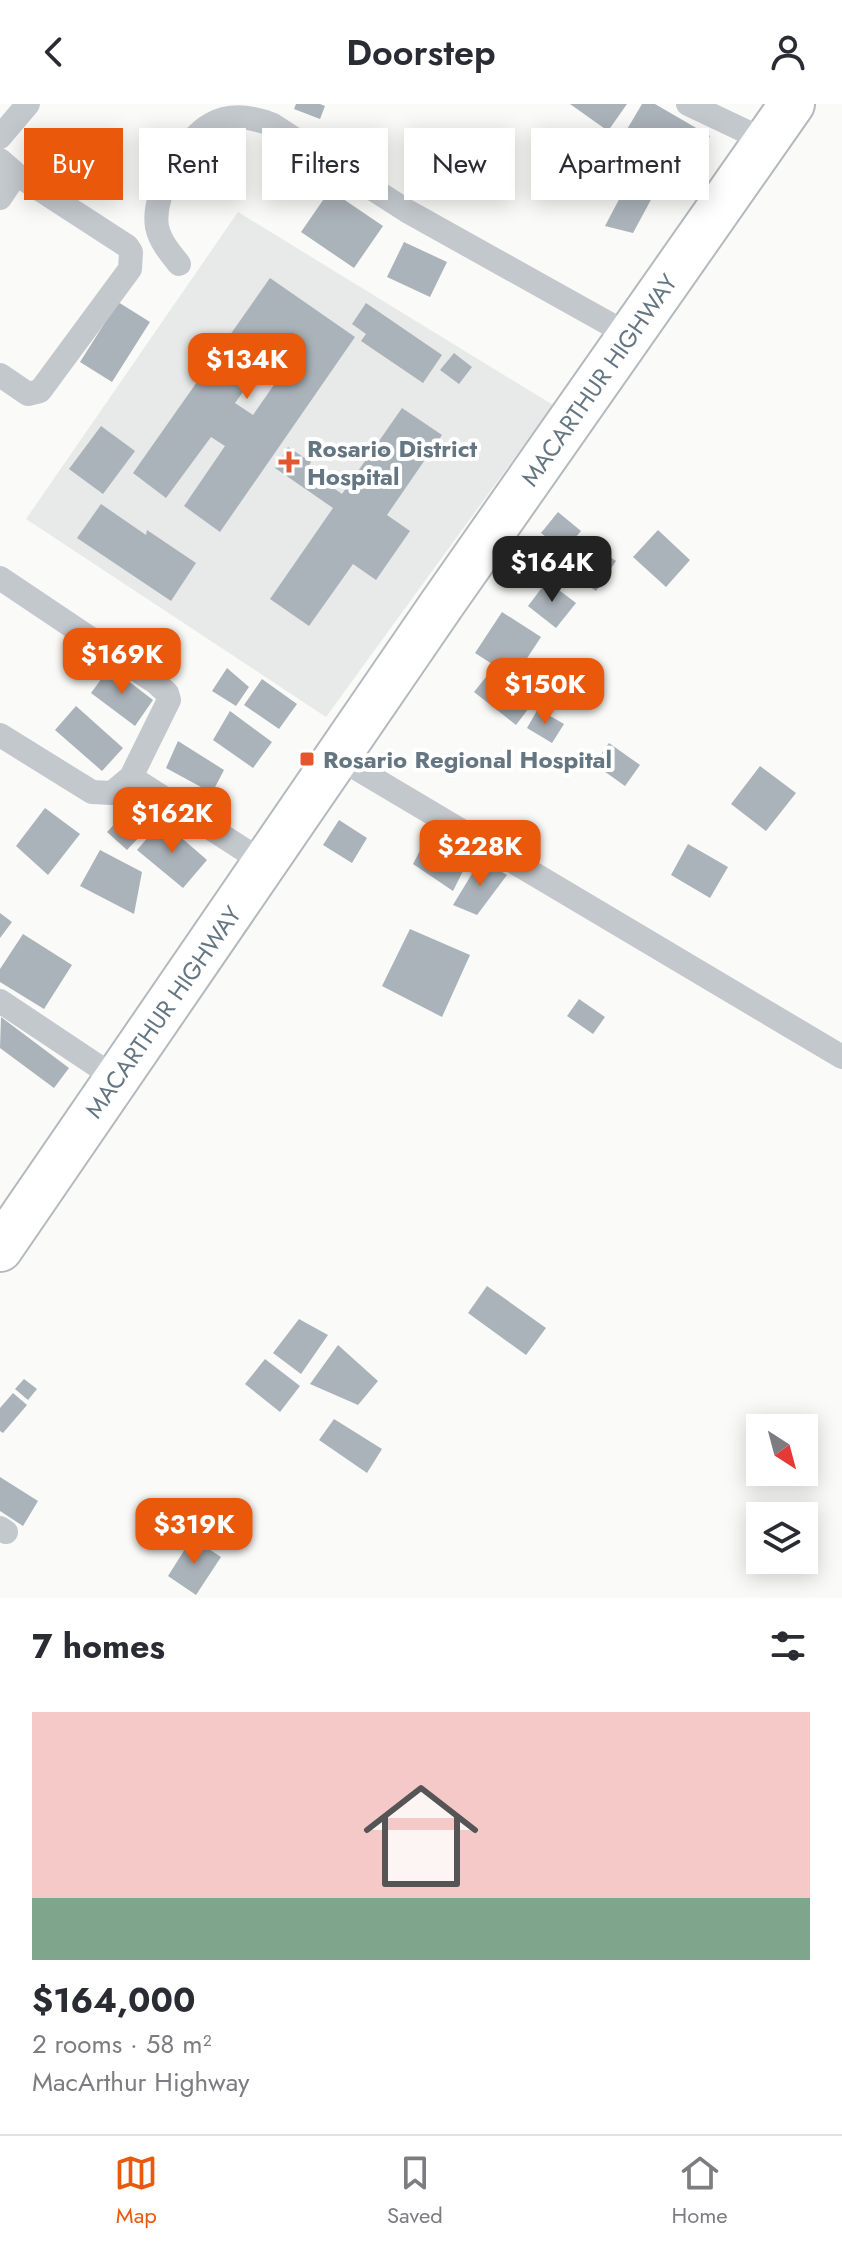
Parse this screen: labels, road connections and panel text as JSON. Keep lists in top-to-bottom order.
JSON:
{
  "streets": {
    "highway": ["MACARTHUR HIGHWAY"]
  },
  "places": {
    "health": ["Rosario District Hospital"],
    "transit": ["Rosario Regional Hospital"]
  },
  "north": "bottom right",
  "page": {
    "header": "Doorstep",
    "chip": [
      "Buy",
      "Rent",
      "Filters",
      "New",
      "Apartment"
    ],
    "price": [
      "$134K",
      "$164K",
      "$169K",
      "$150K",
      "$162K",
      "$228K",
      "$319K"
    ],
    "heading": "7 homes",
    "list": [
      {
        "name": "$164,000",
        "note": "2 rooms · 58 m² · MacArthur Highway"
      }
    ],
    "tabs": ["Map", "Saved", "Home"]
  }
}
